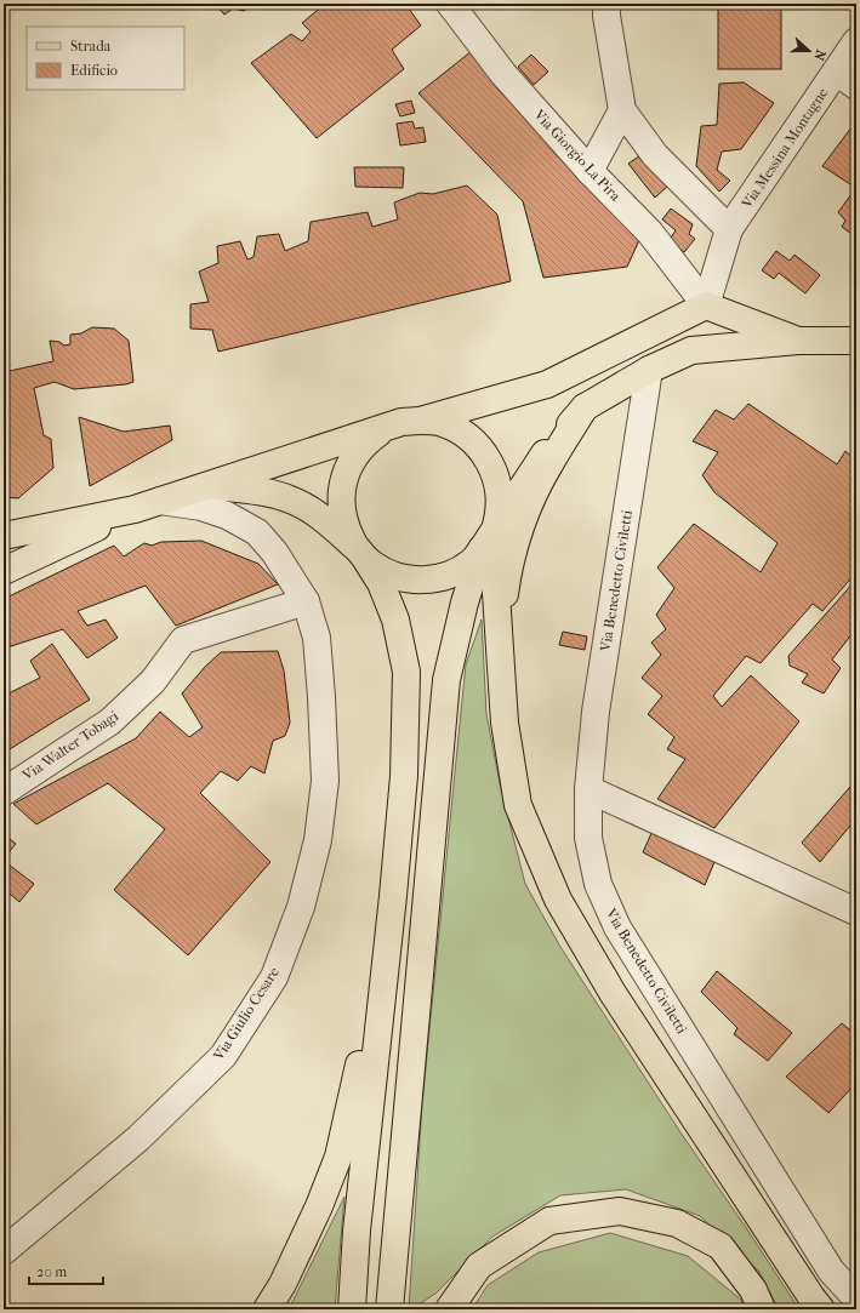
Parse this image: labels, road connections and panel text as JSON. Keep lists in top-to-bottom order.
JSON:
{
  "streets": {
    "street": [
      "Via Messina Montagne",
      "Via Giorgio La Pira",
      "Via Benedetto Civiletti",
      "Via Walter Tobagi",
      "Via Giulio Cesare"
    ]
  },
  "crossings": [
    ["Via Messina Montagne", "Via Giorgio La Pira"],
    ["Via Walter Tobagi", "Via Giulio Cesare"]
  ],
  "legend": ["Strada", "Edificio"],
  "scale_bar": "20 m",
  "north": "right"
}
